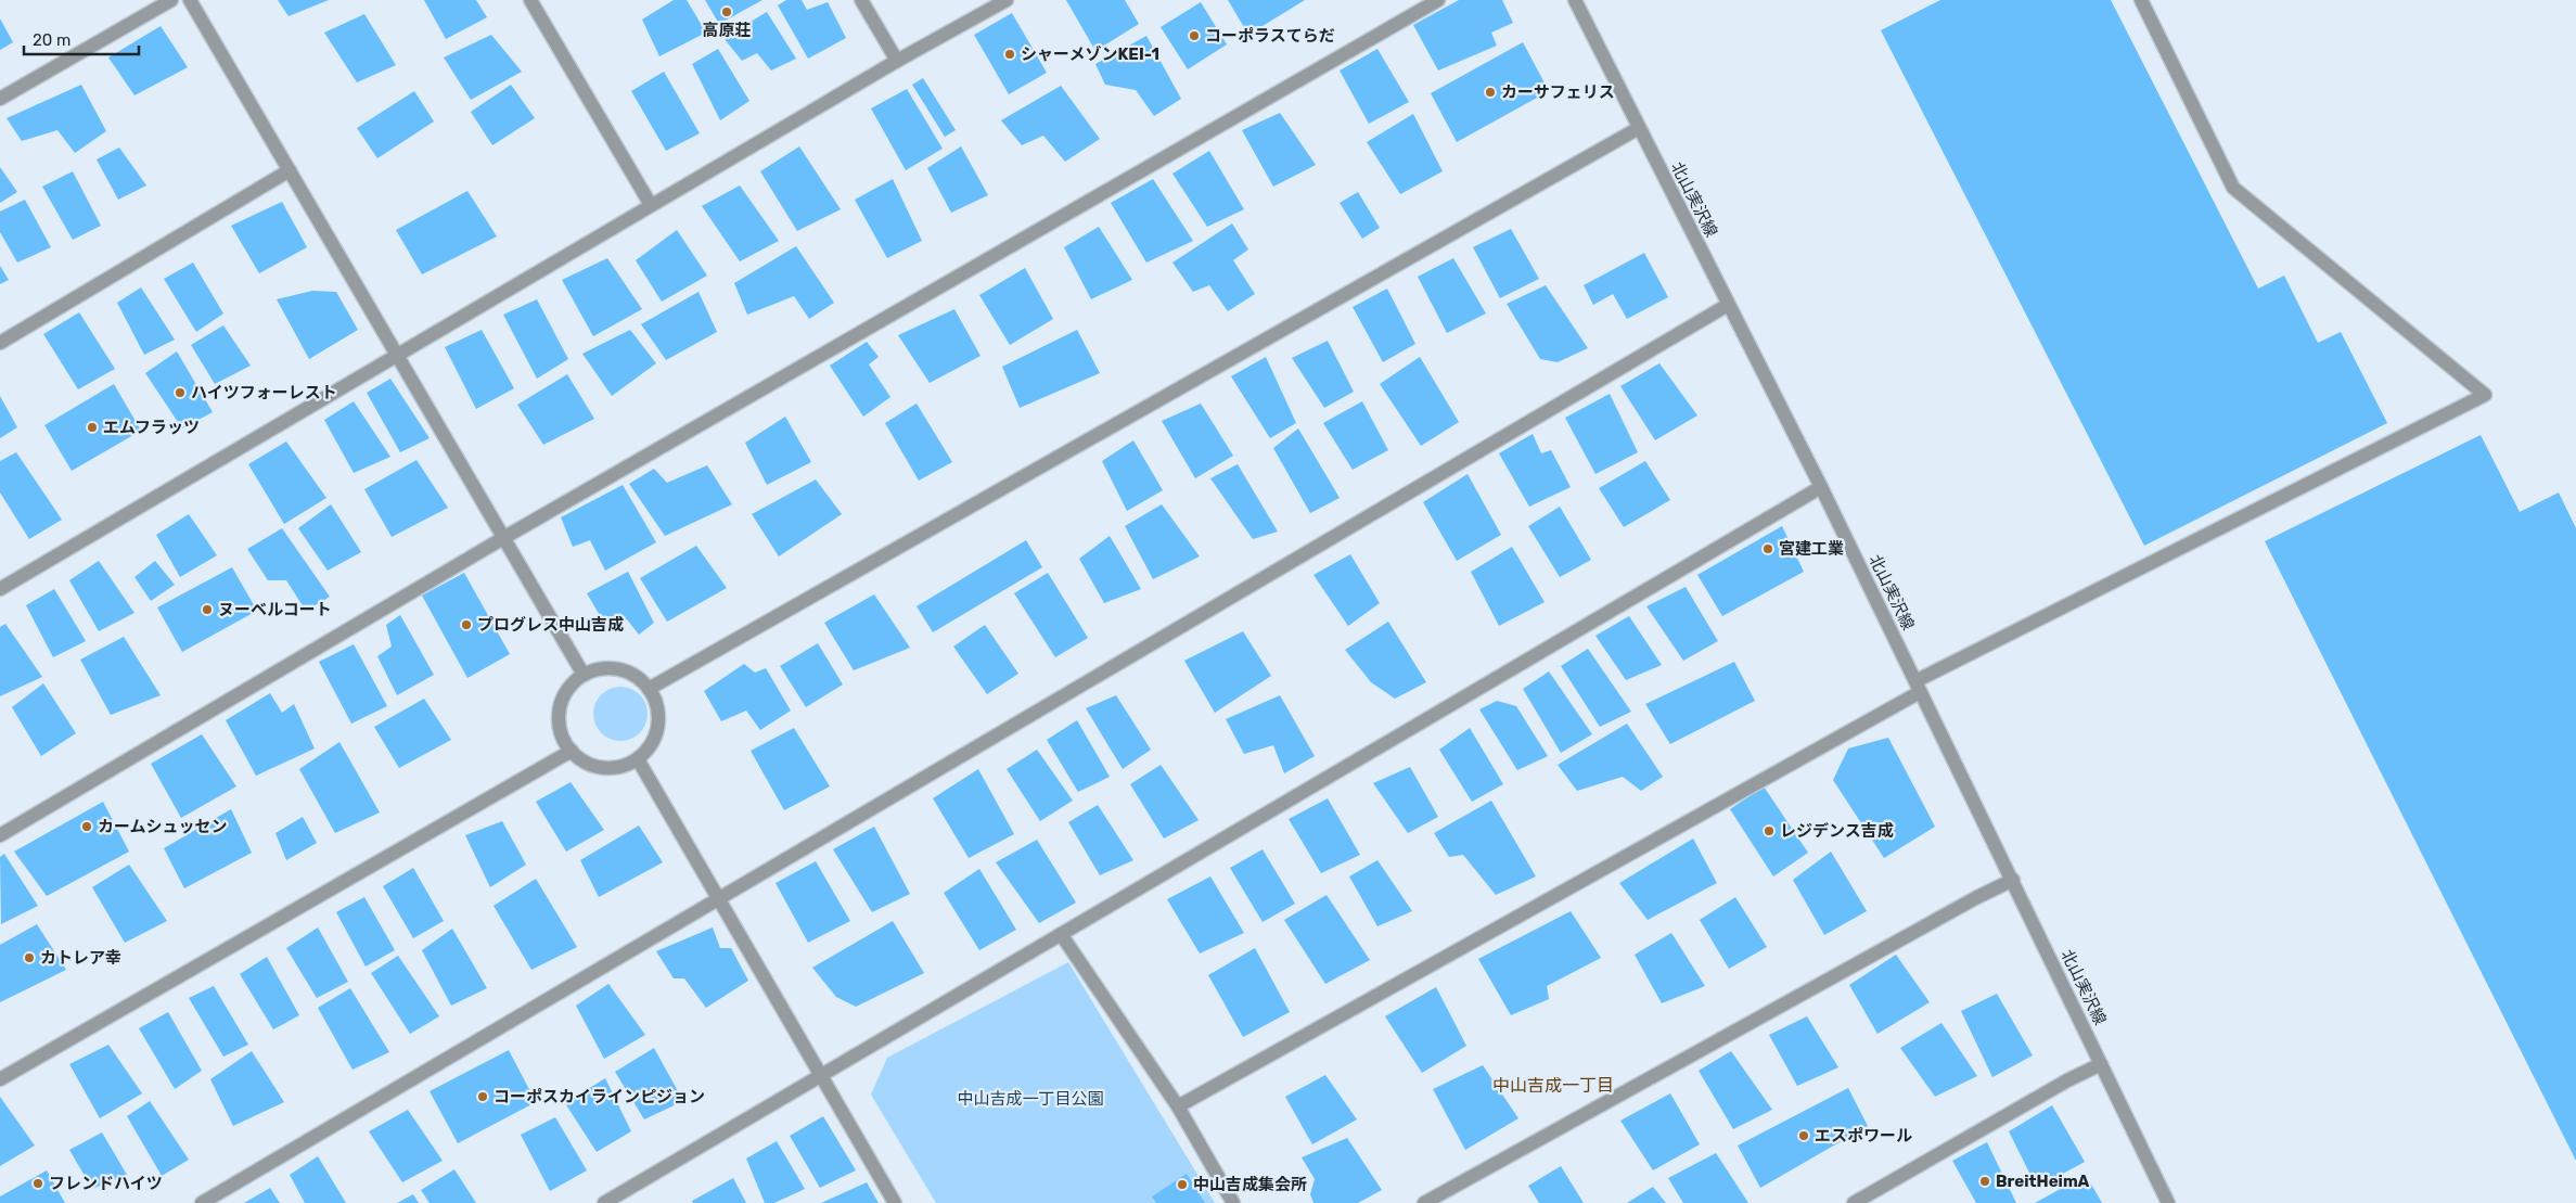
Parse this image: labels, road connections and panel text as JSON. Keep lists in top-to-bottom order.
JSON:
{
  "streets": {
    "street": ["北山実沢線"]
  },
  "districts": ["中山吉成一丁目"],
  "parks": ["中山吉成一丁目公園"],
  "places": [
    "高原荘",
    "コーポラスてらだ",
    "シャーメゾンKEI-1",
    "カーサフェリス",
    "ハイツフォーレスト",
    "エムフラッツ",
    "宮建工業",
    "ヌーベルコート",
    "プログレス中山吉成",
    "カームシュッセン",
    "レジデンス吉成",
    "カトレア幸",
    "コーポスカイラインピジョン",
    "エスポワール",
    "BreitHeimA",
    "フレンドハイツ",
    "中山吉成集会所"
  ],
  "scale_bar": "20 m"
}
